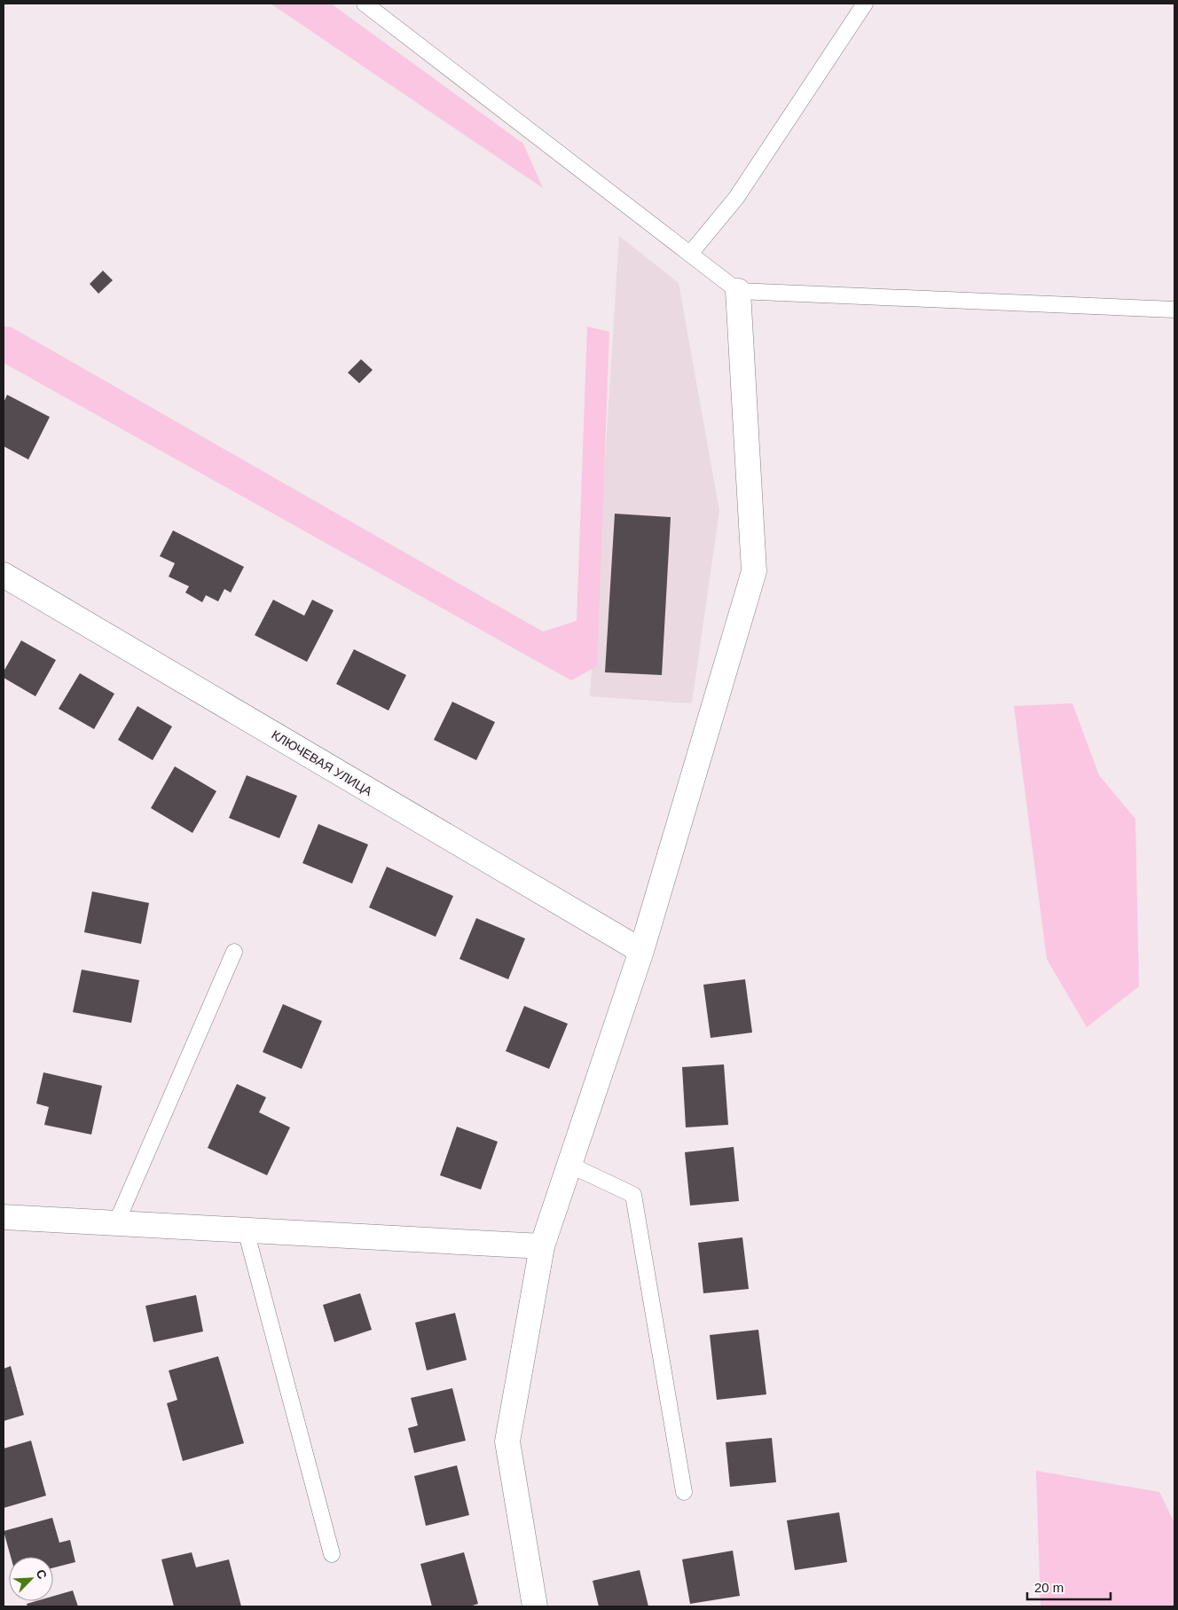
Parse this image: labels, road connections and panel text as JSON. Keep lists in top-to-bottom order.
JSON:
{
  "streets": {
    "street": ["КЛЮЧЕВАЯ УЛИЦА"]
  },
  "scale_bar": "20 m",
  "north": "top right"
}
